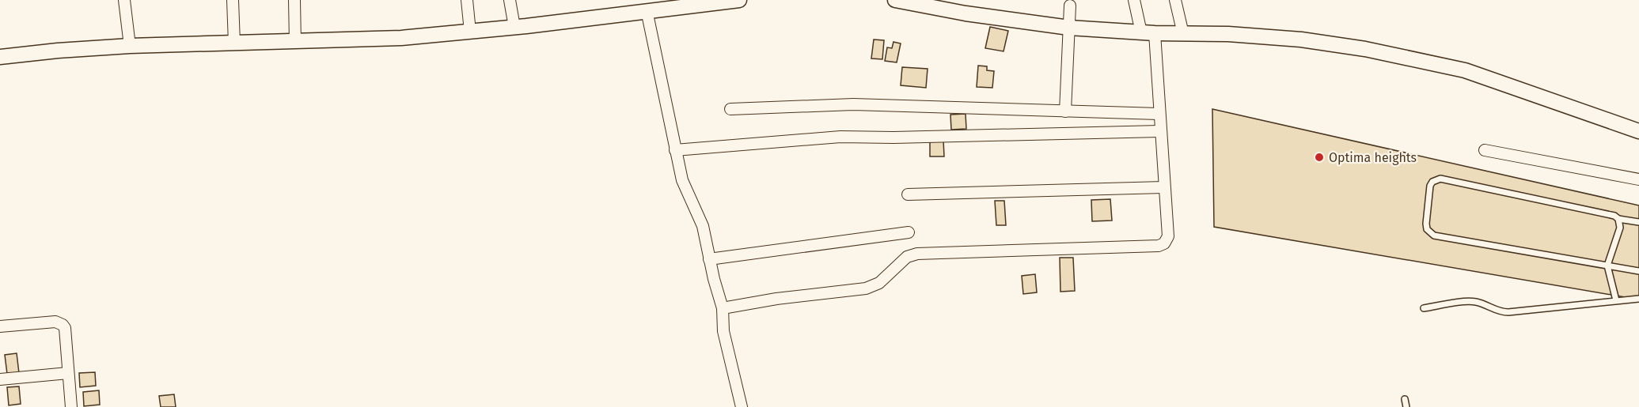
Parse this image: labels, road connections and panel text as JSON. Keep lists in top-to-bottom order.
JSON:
{
  "places": ["Optima heights"]
}
